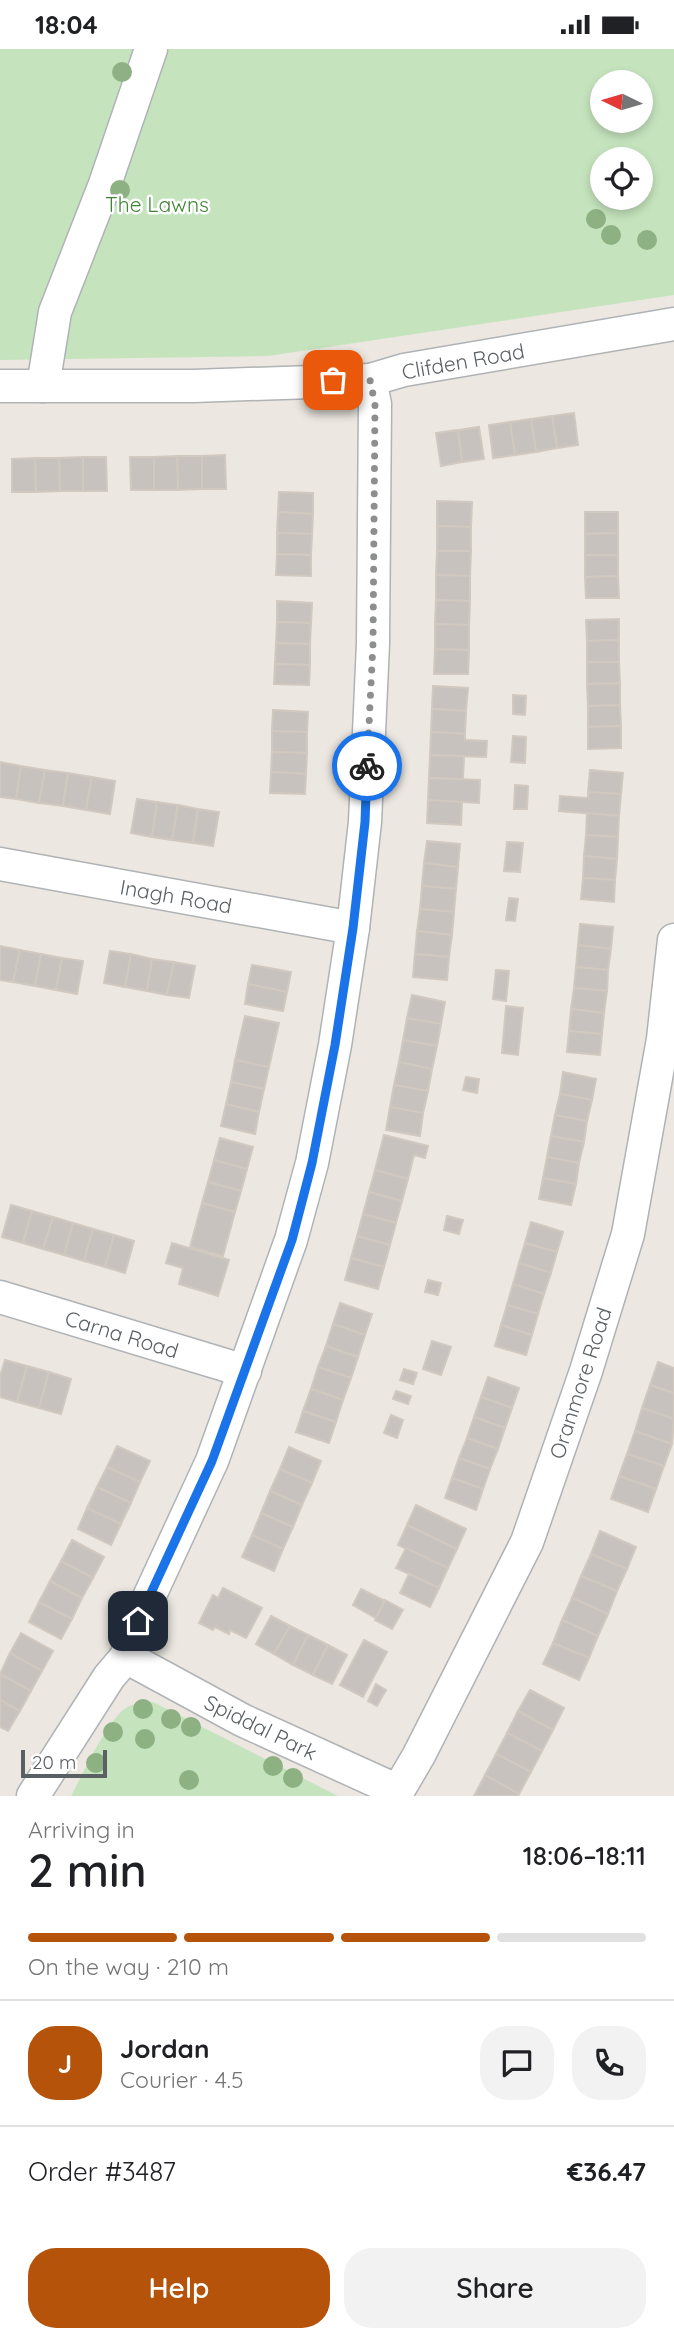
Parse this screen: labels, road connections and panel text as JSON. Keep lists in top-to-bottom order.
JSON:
{
  "streets": {
    "street": [
      "Clifden Road",
      "Inagh Road",
      "Carna Road",
      "Oranmore Road",
      "Spiddal Park"
    ]
  },
  "crossings": [
    ["Oranmore Road", "Spiddal Park"]
  ],
  "parks": ["The Lawns"],
  "scale_bar": "20 m",
  "north": "left",
  "page": {
    "status": "18:04",
    "scale": "20 m",
    "heading": ["2 min", "Arriving in", "18:06–18:11"],
    "panel": [
      "Jordan",
      "Courier · 4.5",
      "Order #3487",
      "€36.47"
    ],
    "bar": "On the way · 210 m",
    "round": "J",
    "buttons": ["Help", "Share"]
  }
}
